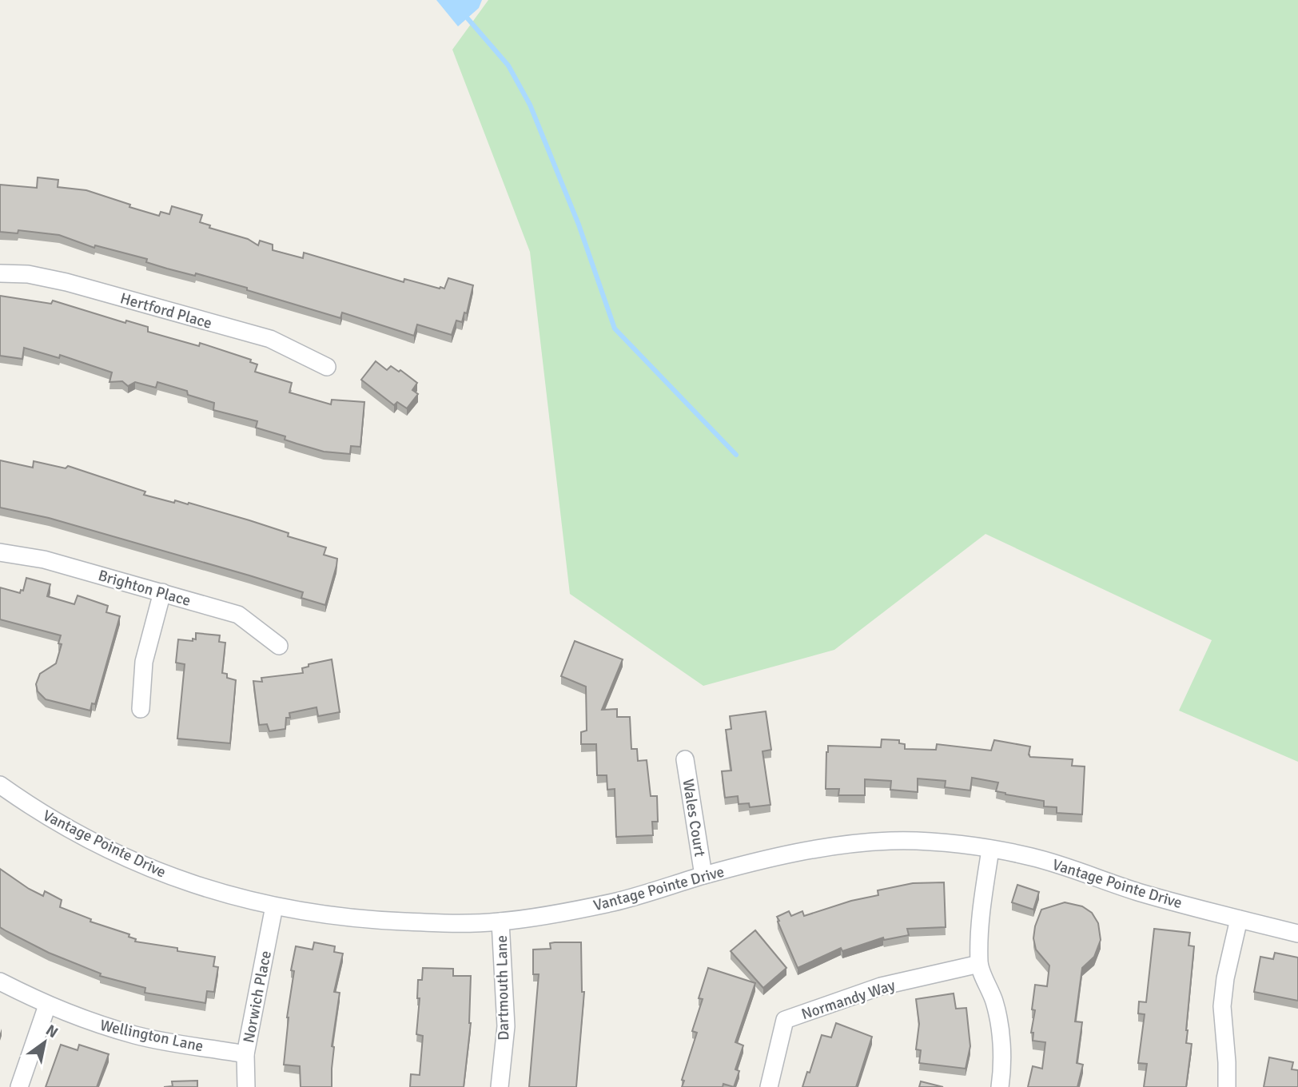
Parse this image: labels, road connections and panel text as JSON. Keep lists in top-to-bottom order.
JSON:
{
  "streets": {
    "street": [
      "Hertford Place",
      "Brighton Place",
      "Wales Court",
      "Vantage Pointe Drive",
      "Dartmouth Lane",
      "Norwich Place",
      "Normandy Way",
      "Wellington Lane"
    ]
  },
  "crossings": [
    ["Wales Court", "Vantage Pointe Drive"],
    ["Vantage Pointe Drive", "Dartmouth Lane"],
    ["Vantage Pointe Drive", "Norwich Place"],
    ["Norwich Place", "Wellington Lane"]
  ],
  "north": "top right"
}
